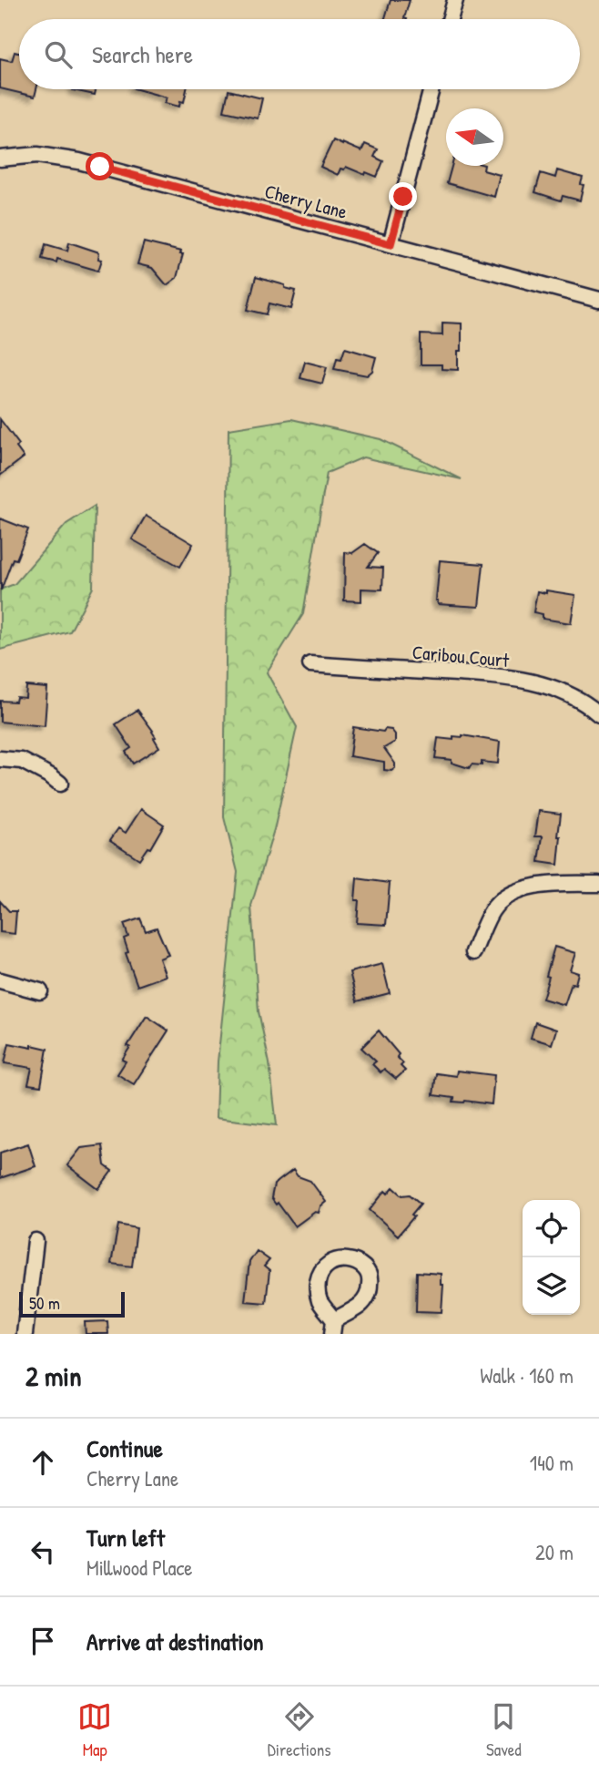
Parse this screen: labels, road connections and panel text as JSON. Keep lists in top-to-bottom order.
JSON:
{
  "streets": {
    "street": ["Cherry Lane", "Caribou Court"]
  },
  "scale_bar": "50 m",
  "north": "left",
  "page": {
    "search": "Search here",
    "scale": "50 m",
    "heading": ["2 min", "Walk · 160 m"],
    "list": [
      ["Continue", "Cherry Lane", "140 m"],
      ["Turn left", "Millwood Place", "20 m"],
      "Arrive at destination"
    ],
    "nav": ["Map", "Directions", "Saved"]
  }
}
